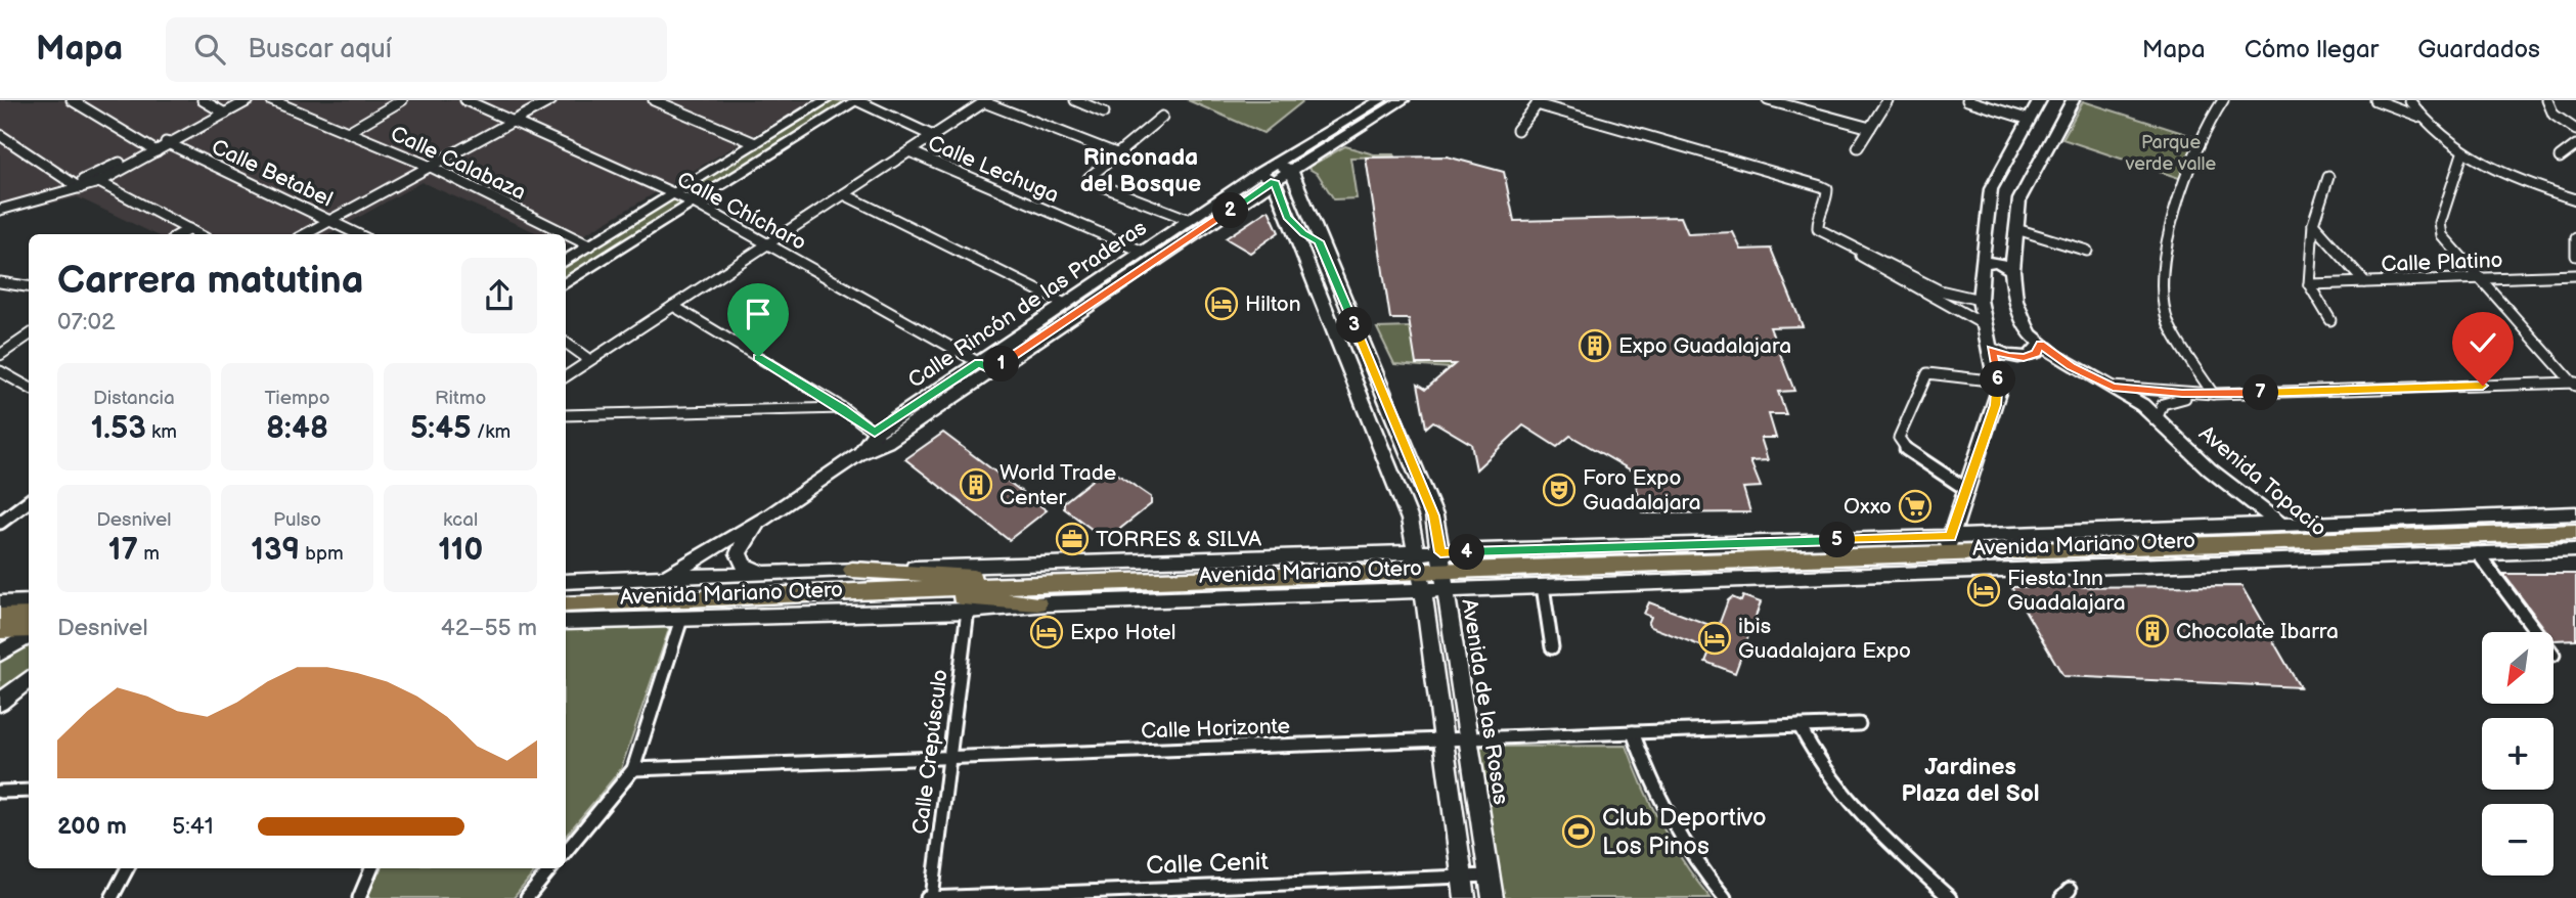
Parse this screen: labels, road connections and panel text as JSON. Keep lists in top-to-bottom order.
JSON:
{
  "streets": {
    "main road": ["Avenida Mariano Otero"],
    "street": [
      "Calle Calabaza",
      "Calle Lechuga",
      "Calle Betabel",
      "Calle Chícharo",
      "Calle Platino",
      "Calle Rincón de las Praderas",
      "Avenida Topacio",
      "Avenida de las Rosas",
      "Calle Horizonte",
      "Calle Crepúsculo",
      "Calle Cenit"
    ]
  },
  "crossings": [
    ["Calle Lechuga", "Calle Rincón de las Praderas"],
    ["Calle Chícharo", "Calle Rincón de las Praderas"],
    ["Calle Rincón de las Praderas", "Avenida Mariano Otero"],
    ["Calle Rincón de las Praderas", "Avenida de las Rosas"],
    ["Avenida Topacio", "Avenida Mariano Otero"],
    ["Avenida Mariano Otero", "Avenida de las Rosas"],
    ["Avenida Mariano Otero", "Calle Crepúsculo"],
    ["Avenida de las Rosas", "Calle Horizonte"],
    ["Avenida de las Rosas", "Calle Cenit"],
    ["Calle Horizonte", "Calle Crepúsculo"],
    ["Calle Crepúsculo", "Calle Cenit"]
  ],
  "districts": ["Rinconada del Bosque", "Jardines Plaza del Sol"],
  "parks": ["Parque verde valle"],
  "places": {
    "hotel": [
      "Hilton",
      "Fiesta Inn Guadalajara",
      "Expo Hotel",
      "ibis Guadalajara Expo"
    ],
    "building": ["Expo Guadalajara", "World Trade Center", "Chocolate Ibarra"],
    "theatre": ["Foro Expo Guadalajara"],
    "supermarket": ["Oxxo"],
    "office": ["TORRES & SILVA"],
    "sports": ["Club Deportivo Los Pinos"]
  },
  "north": "bottom left",
  "page": {
    "header": "Mapa",
    "search": "Buscar aquí",
    "nav": ["Mapa", "Cómo llegar", "Guardados"],
    "pins": [
      "2",
      "3",
      "1",
      "6",
      "7",
      "5",
      "4"
    ],
    "heading": ["Carrera matutina", "07:02"],
    "stats": [
      ["Distancia", "1.53 km"],
      ["Tiempo", "8:48"],
      ["Ritmo", "5:45 /km"],
      ["Desnivel", "17 m"],
      ["Pulso", "139 bpm"],
      ["kcal", "110"]
    ],
    "chart": ["Desnivel", "42–55 m"],
    "map_buttons": ["+", "−"],
    "list": [
      {
        "name": "200 m",
        "note": "5:41"
      }
    ]
  }
}
